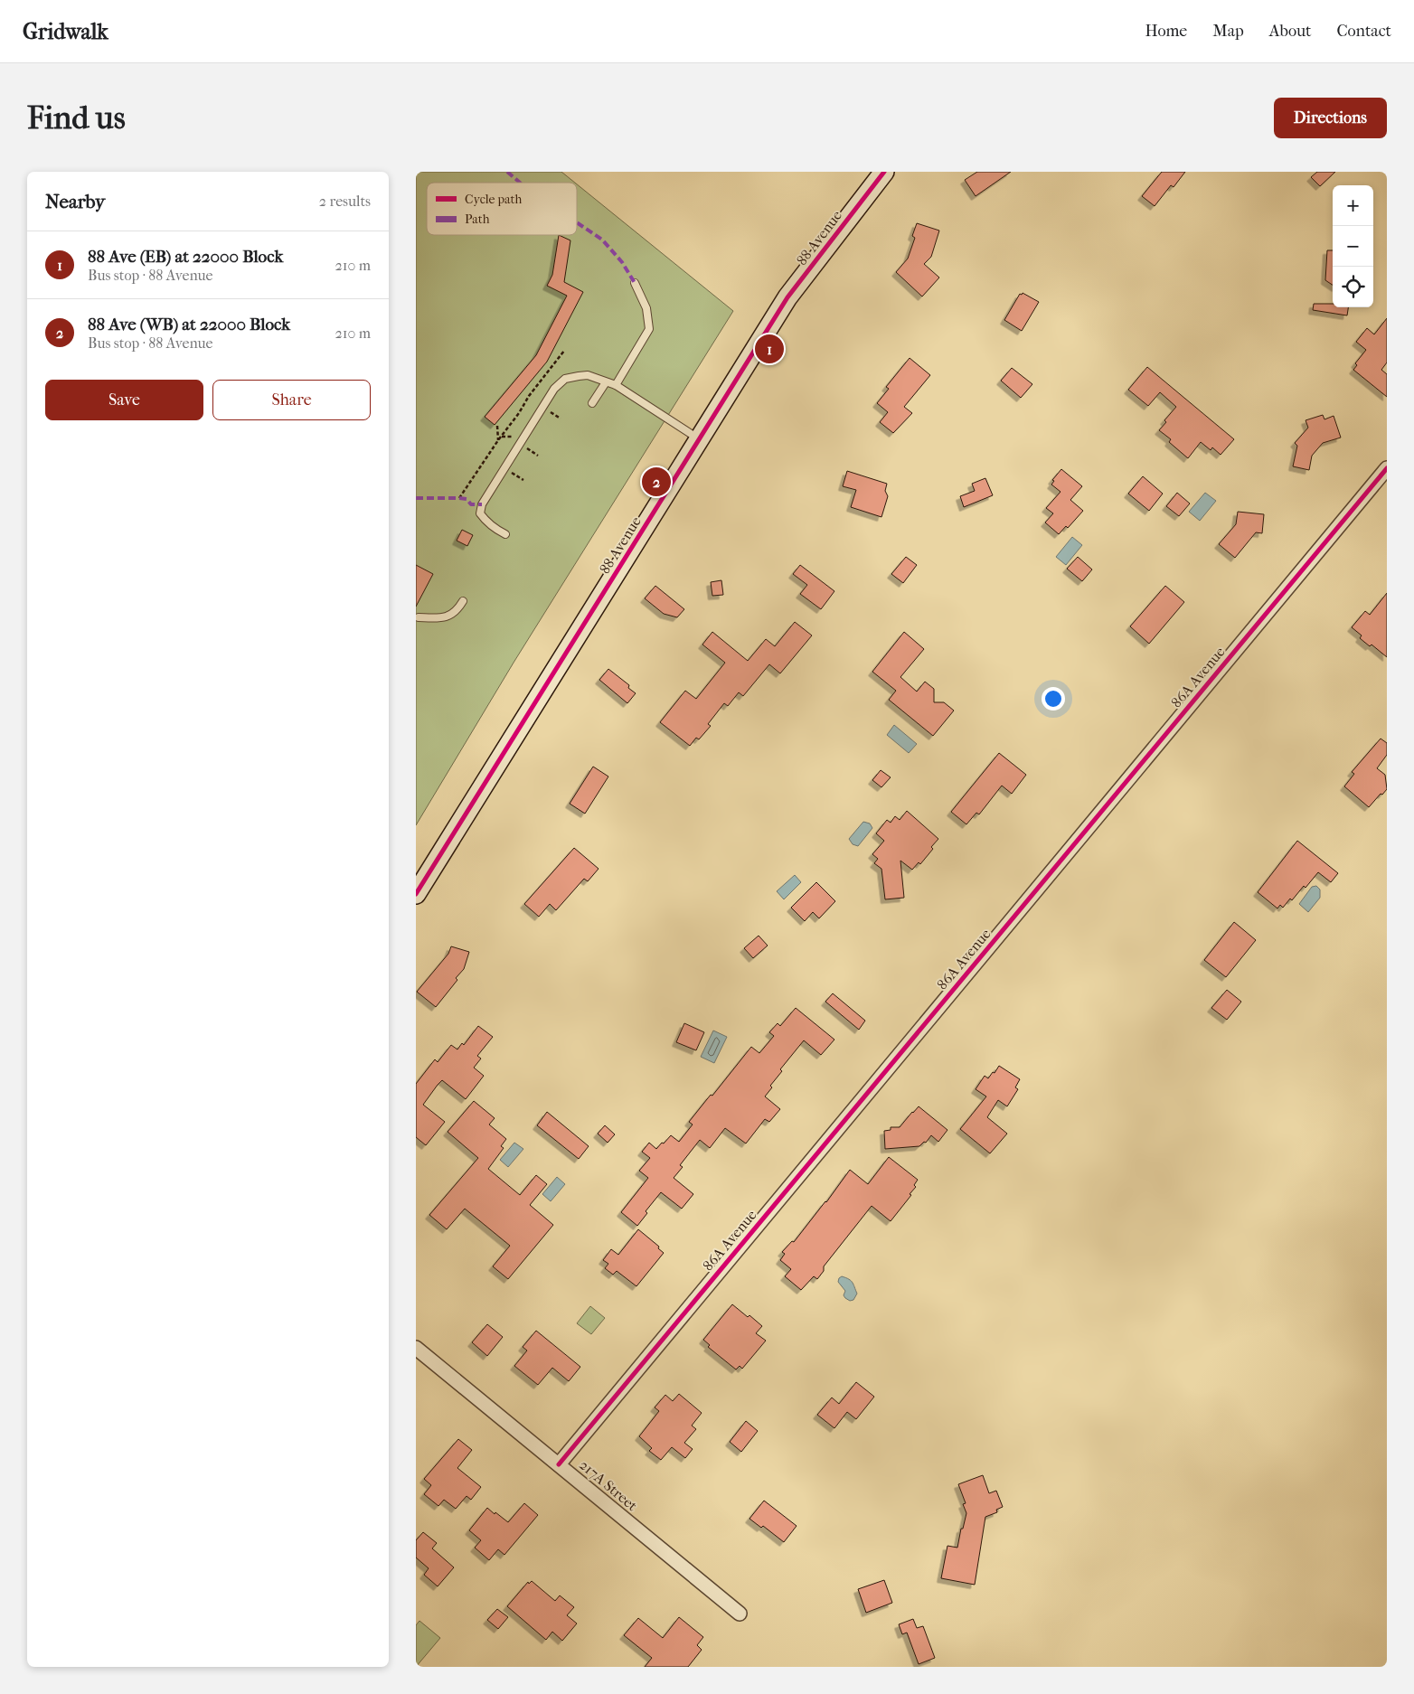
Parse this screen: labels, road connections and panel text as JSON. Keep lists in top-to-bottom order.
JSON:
{
  "streets": {
    "main road": ["88 Avenue"],
    "street": ["86A Avenue", "217A Street"]
  },
  "crossings": [
    ["86A Avenue", "217A Street"]
  ],
  "legend": ["Cycle path", "Path"],
  "page": {
    "header": "Gridwalk",
    "nav": [
      "Home",
      "Map",
      "About",
      "Contact"
    ],
    "buttons": [
      "Directions",
      ["Save", "Share"]
    ],
    "title": "Find us",
    "heading": ["Nearby", "2 results"],
    "map_buttons": ["+", "−"],
    "list": [
      {
        "mark": "1",
        "name": "88 Ave (EB) at 22000 Block",
        "note": "Bus stop · 88 Avenue",
        "value": "210 m"
      },
      {
        "mark": "2",
        "name": "88 Ave (WB) at 22000 Block",
        "note": "Bus stop · 88 Avenue",
        "value": "210 m"
      }
    ],
    "pins": ["1", "2"]
  }
}
